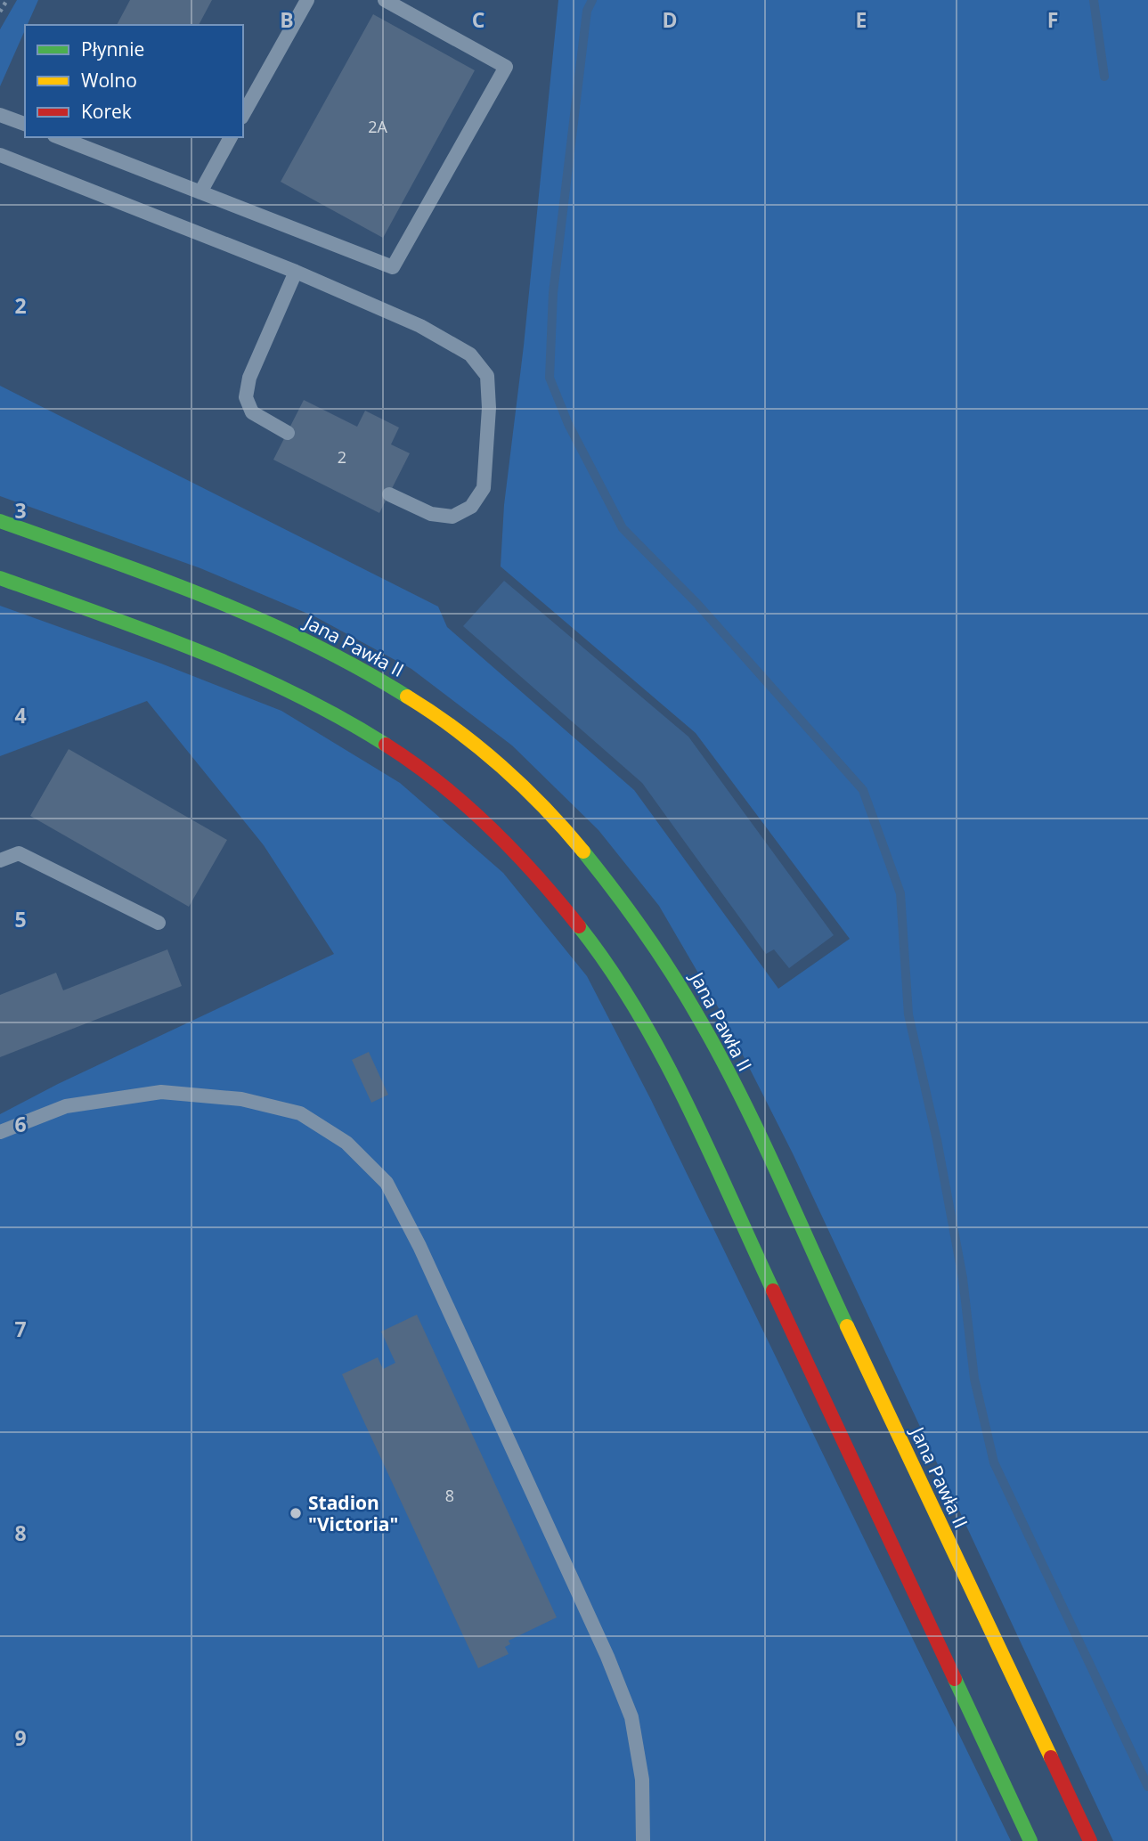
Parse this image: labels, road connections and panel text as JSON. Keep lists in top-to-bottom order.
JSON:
{
  "streets": {
    "main road": ["Jana Pawła II"]
  },
  "places": ["Stadion \"Victoria\""],
  "house_numbers": ["2A", "2", "8"],
  "legend": ["Płynnie", "Wolno", "Korek"],
  "grid": {
    "columns": [
      "B",
      "C",
      "D",
      "E",
      "F"
    ],
    "rows": [
      "2",
      "3",
      "4",
      "5",
      "6",
      "7",
      "8",
      "9"
    ]
  }
}
